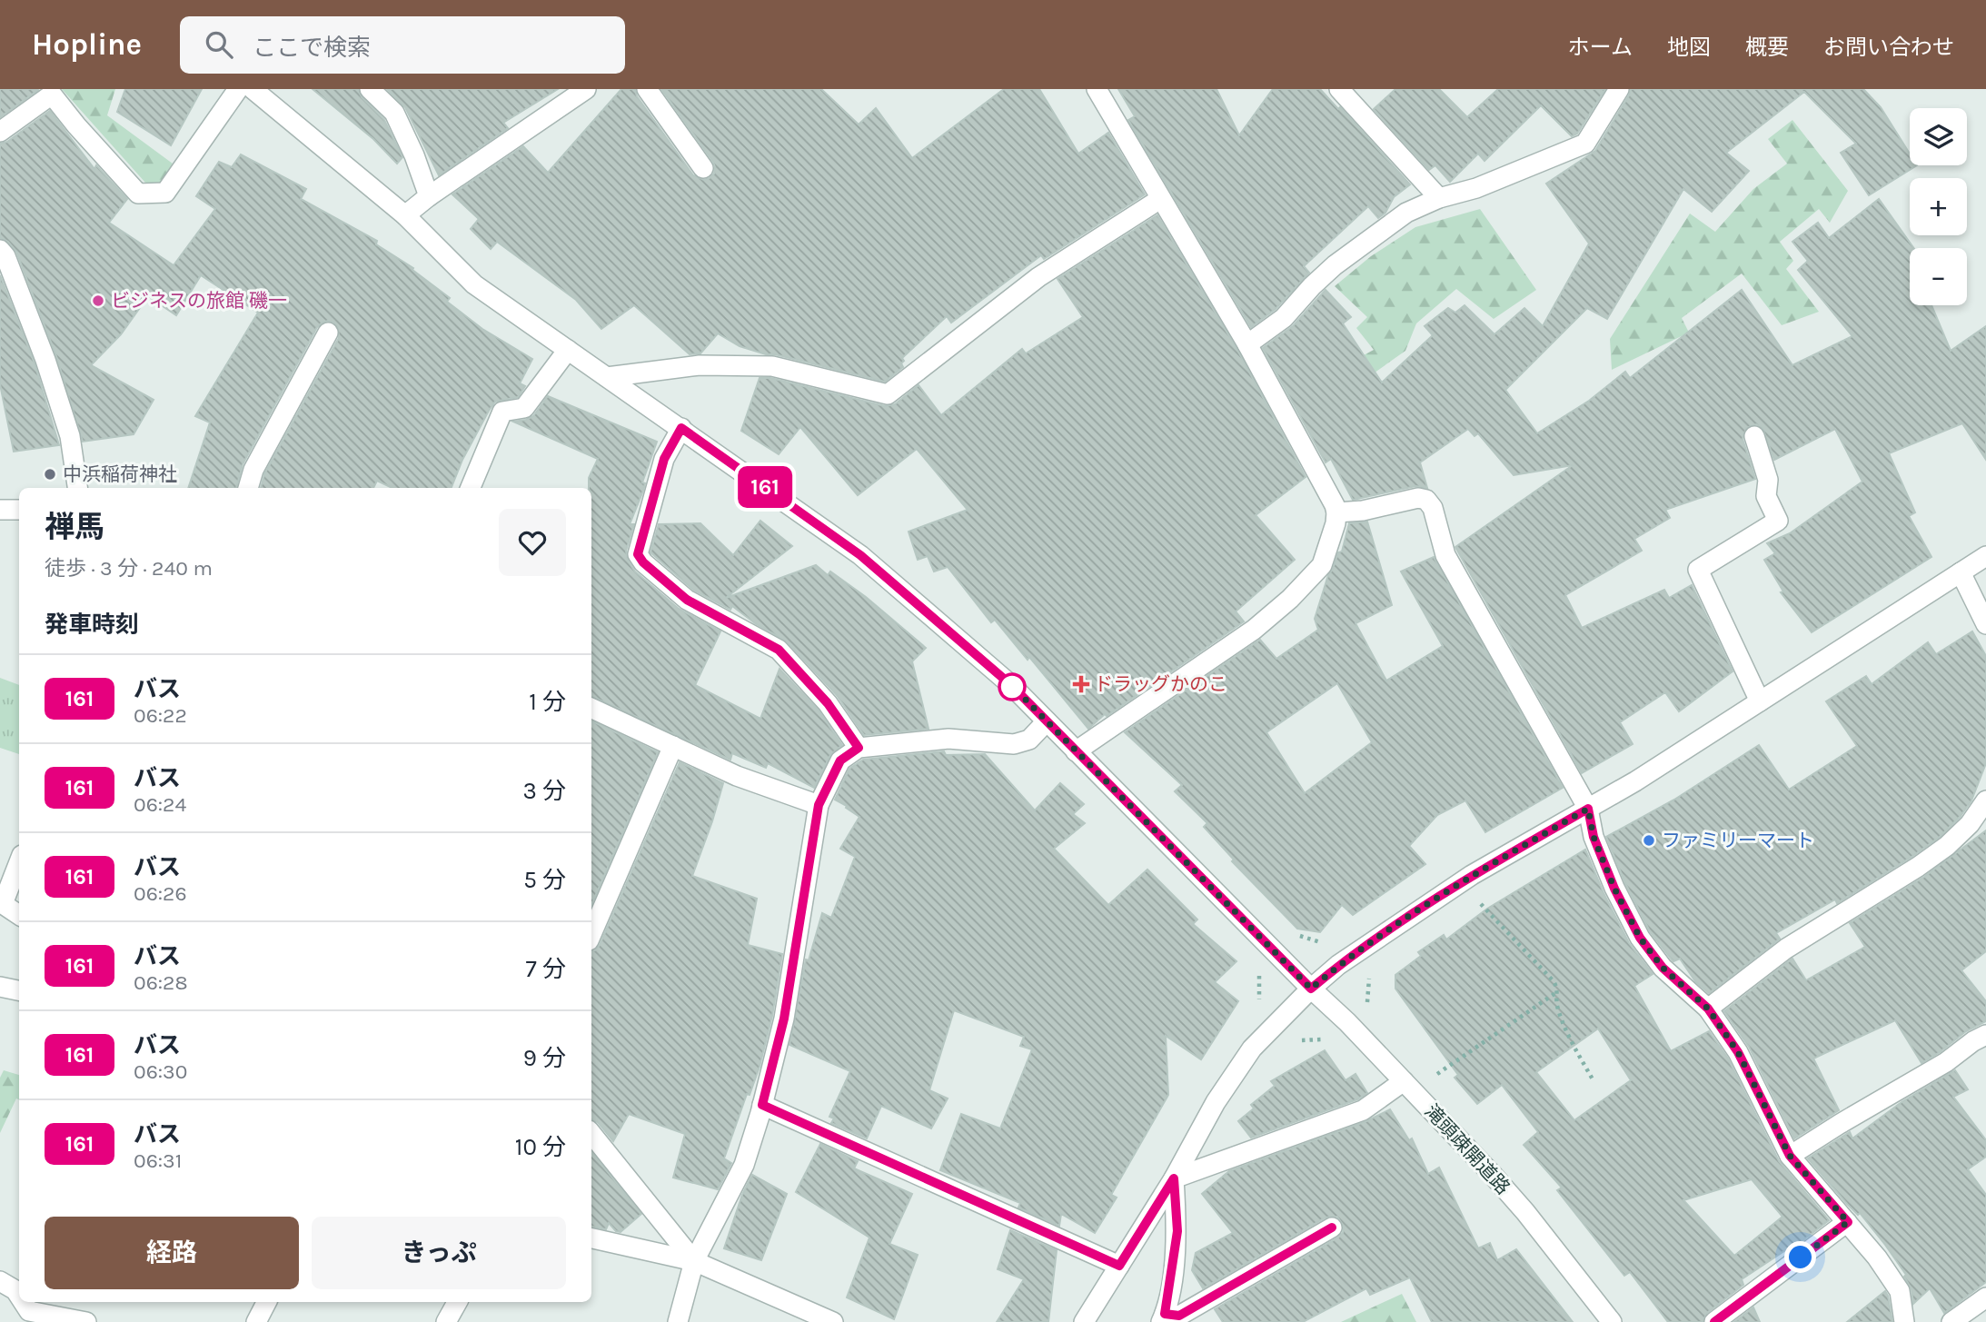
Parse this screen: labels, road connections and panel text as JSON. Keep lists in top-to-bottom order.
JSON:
{
  "streets": {
    "street": ["滝頭疎開道路"]
  },
  "places": {
    "other": ["ビジネスの旅館 磯一", "中浜稲荷神社", "ファミリーマート"],
    "health": ["ドラッグかのこ"]
  },
  "lines": ["bus line 161"],
  "page": {
    "header": "Hopline",
    "search": "ここで検索",
    "nav": [
      "ホーム",
      "地図",
      "概要",
      "お問い合わせ"
    ],
    "on_map": "161",
    "map_buttons": ["+", "−"],
    "heading": [
      ["禅馬", "徒歩 · 3 分 · 240 m"],
      "発車時刻"
    ],
    "list": [
      {
        "mark": "161",
        "name": "バス",
        "note": "06:22",
        "value": "1 分"
      },
      {
        "mark": "161",
        "name": "バス",
        "note": "06:24",
        "value": "3 分"
      },
      {
        "mark": "161",
        "name": "バス",
        "note": "06:26",
        "value": "5 分"
      },
      {
        "mark": "161",
        "name": "バス",
        "note": "06:28",
        "value": "7 分"
      },
      {
        "mark": "161",
        "name": "バス",
        "note": "06:30",
        "value": "9 分"
      },
      {
        "mark": "161",
        "name": "バス",
        "note": "06:31",
        "value": "10 分"
      }
    ],
    "buttons": ["経路", "きっぷ"]
  }
}
